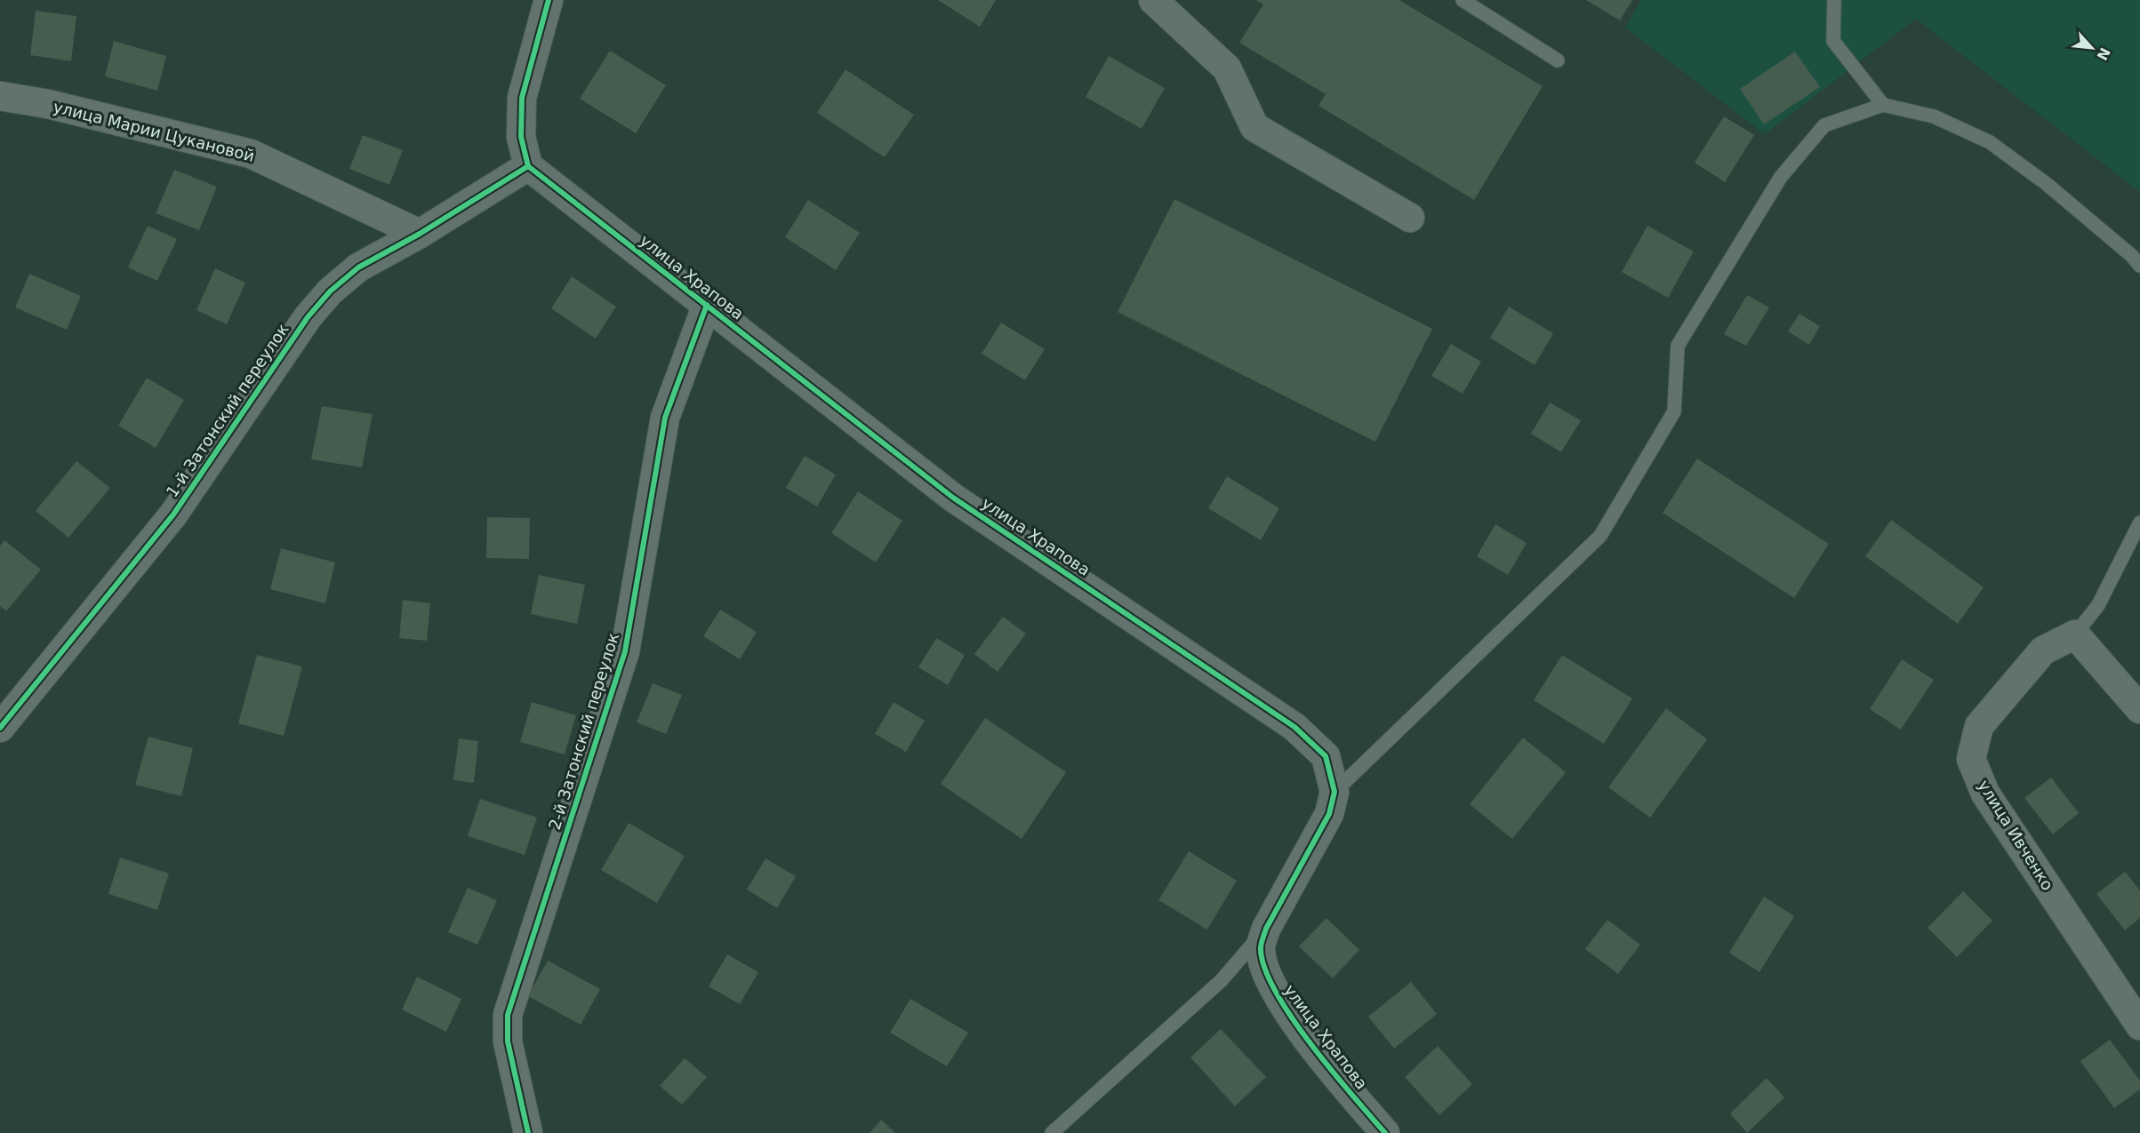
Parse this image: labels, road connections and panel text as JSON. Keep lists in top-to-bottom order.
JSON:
{
  "streets": {
    "street": [
      "улица Марии Цукановой",
      "улица Храпова",
      "1-й Затонский переулок",
      "2-й Затонский переулок",
      "улица Ивченко"
    ]
  },
  "crossings": [
    ["улица Марии Цукановой", "1-й Затонский переулок"],
    ["улица Храпова", "1-й Затонский переулок"],
    ["улица Храпова", "2-й Затонский переулок"]
  ],
  "north": "bottom right"
}
